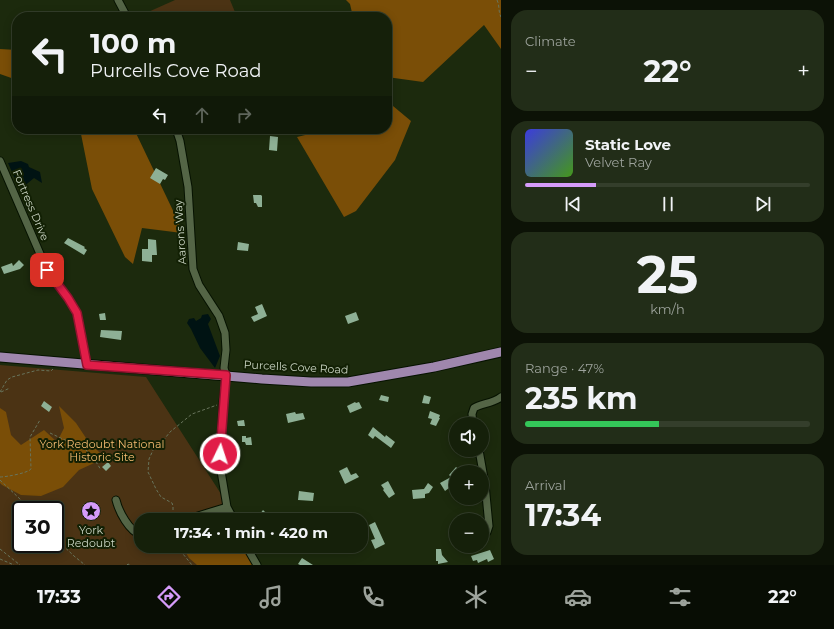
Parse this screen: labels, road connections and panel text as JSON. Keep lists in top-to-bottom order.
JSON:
{
  "streets": {
    "main road": ["Purcells Cove Road"],
    "street": ["Fortress Drive", "Aarons Way"]
  },
  "crossings": [
    ["Fortress Drive", "Purcells Cove Road"],
    ["Aarons Way", "Purcells Cove Road"]
  ],
  "parks": ["York Redoubt National Historic Site"],
  "places": {
    "place": ["York Redoubt"]
  },
  "page": {
    "tile": [
      "Climate",
      ["25", "km/h"],
      ["Range · 47%", "235 km"],
      ["Arrival", "17:34"]
    ],
    "turn": ["100 m", "Purcells Cove Road"],
    "heat": ["−", "22°", "+"],
    "song": ["Static Love", "Velvet Ray"],
    "map_buttons": ["+", "−"],
    "limit": "30",
    "trip": "17:34 · 1 min · 420 m",
    "tabs": ["17:33", "22°"]
  }
}
